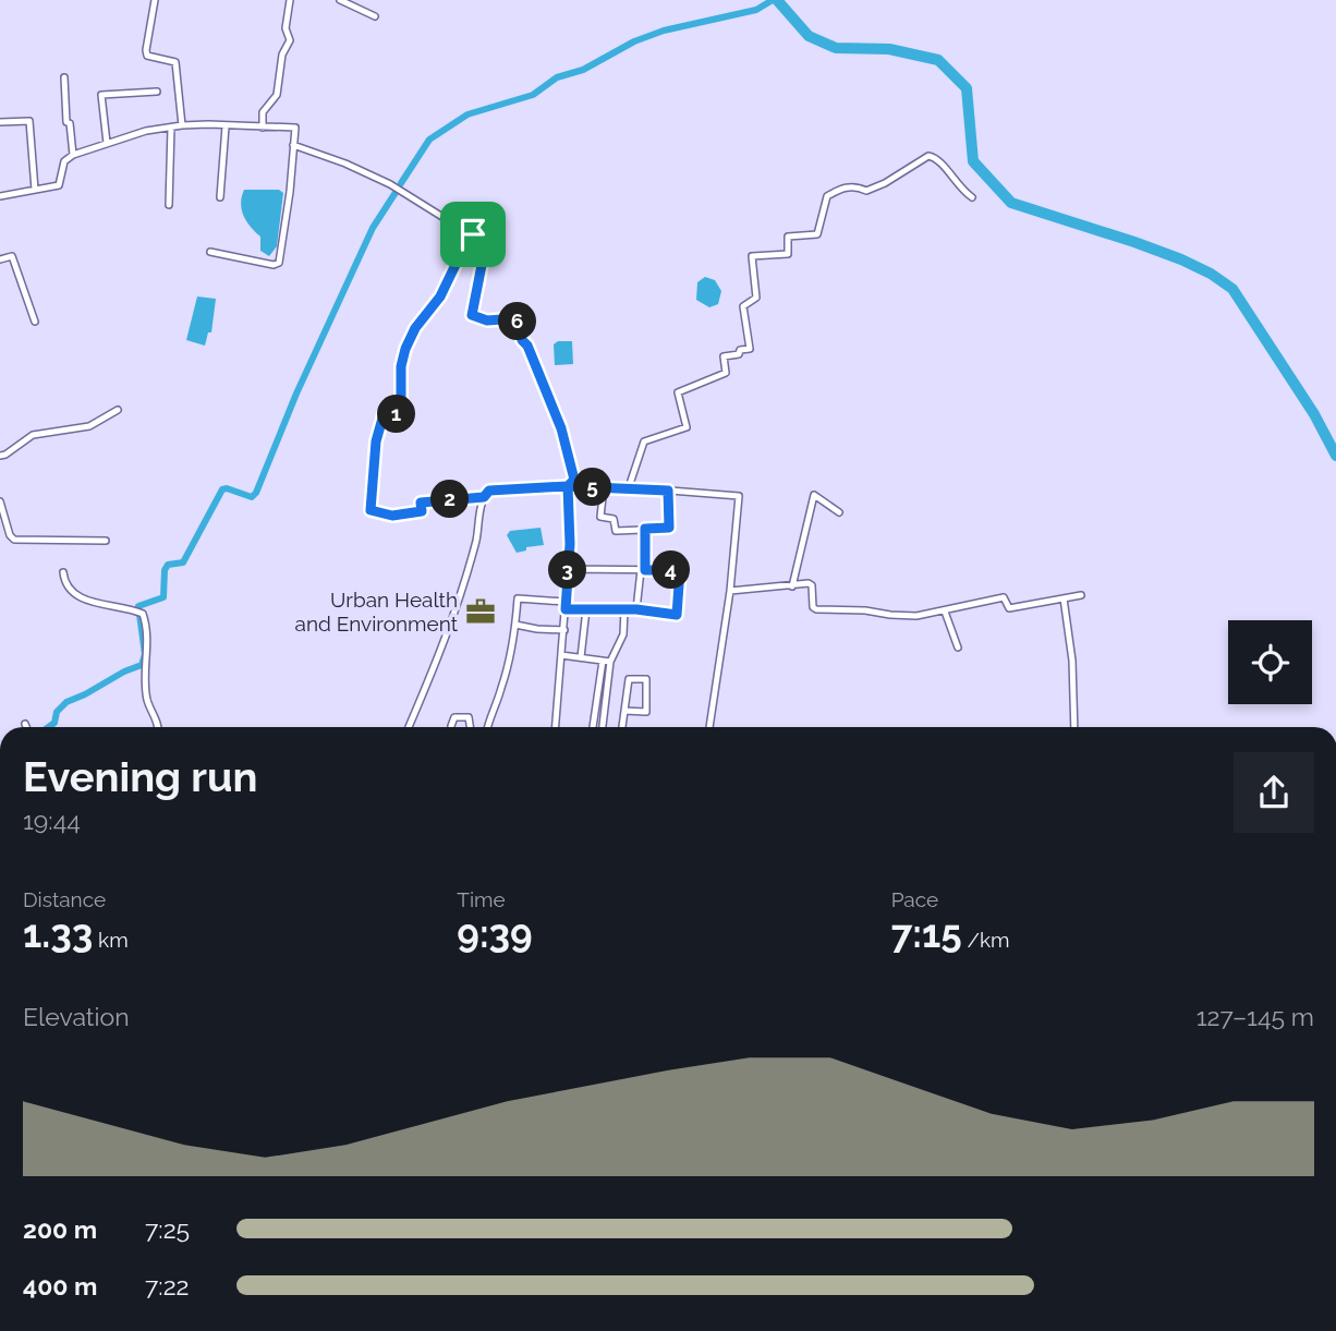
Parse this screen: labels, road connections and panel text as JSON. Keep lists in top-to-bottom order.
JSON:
{
  "places": {
    "office": ["Urban Health and Environment"]
  },
  "page": {
    "pins": [
      "6",
      "1",
      "5",
      "2",
      "3",
      "4"
    ],
    "heading": ["Evening run", "19:44"],
    "stats": [
      ["Distance", "1.33 km"],
      ["Time", "9:39"],
      ["Pace", "7:15 /km"]
    ],
    "chart": ["Elevation", "127–145 m"],
    "list": [
      {
        "name": "200 m",
        "note": "7:25"
      },
      {
        "name": "400 m",
        "note": "7:22"
      }
    ]
  }
}
